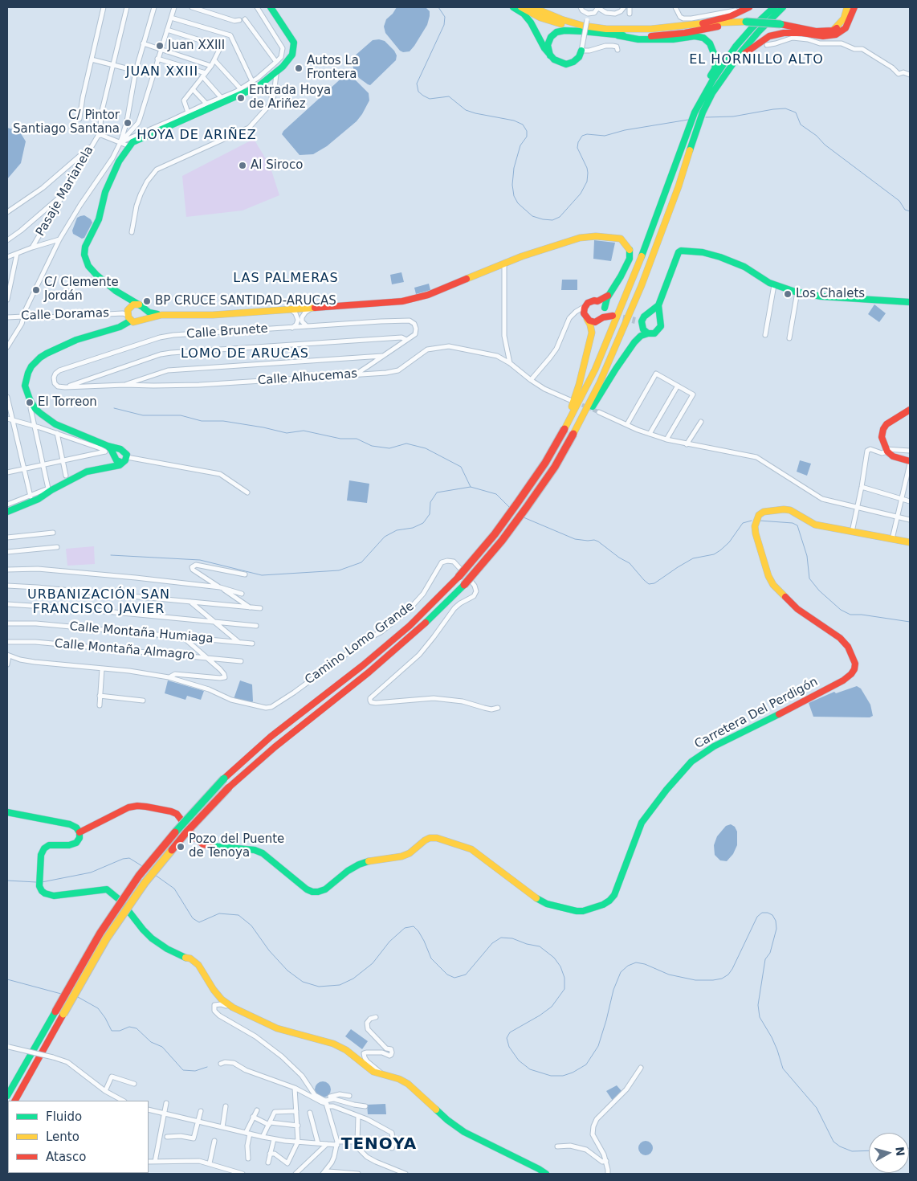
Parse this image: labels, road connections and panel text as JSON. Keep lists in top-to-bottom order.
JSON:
{
  "streets": {
    "main road": ["Carretera Del Perdigón"],
    "street": [
      "Pasaje Marianela",
      "Calle Doramas",
      "Calle Brunete",
      "Calle Alhucemas",
      "Calle Montaña Humiaga",
      "Camino Lomo Grande",
      "Calle Montaña Almagro"
    ]
  },
  "crossings": [
    ["Calle Brunete", "Calle Alhucemas"]
  ],
  "districts": [
    "EL HORNILLO ALTO",
    "JUAN XXIII",
    "HOYA DE ARIÑEZ",
    "LAS PALMERAS",
    "LOMO DE ARUCAS",
    "URBANIZACIÓN SAN FRANCISCO JAVIER",
    "TENOYA"
  ],
  "places": [
    "Juan XXIII",
    "Autos La Frontera",
    "Entrada Hoya de Ariñez",
    "C/ Pintor Santiago Santana",
    "Al Siroco",
    "C/ Clemente Jordán",
    "Los Chalets",
    "BP CRUCE SANTIDAD-ARUCAS",
    "El Torreon",
    "Pozo del Puente de Tenoya"
  ],
  "legend": ["Fluido", "Lento", "Atasco"],
  "north": "right"
}
